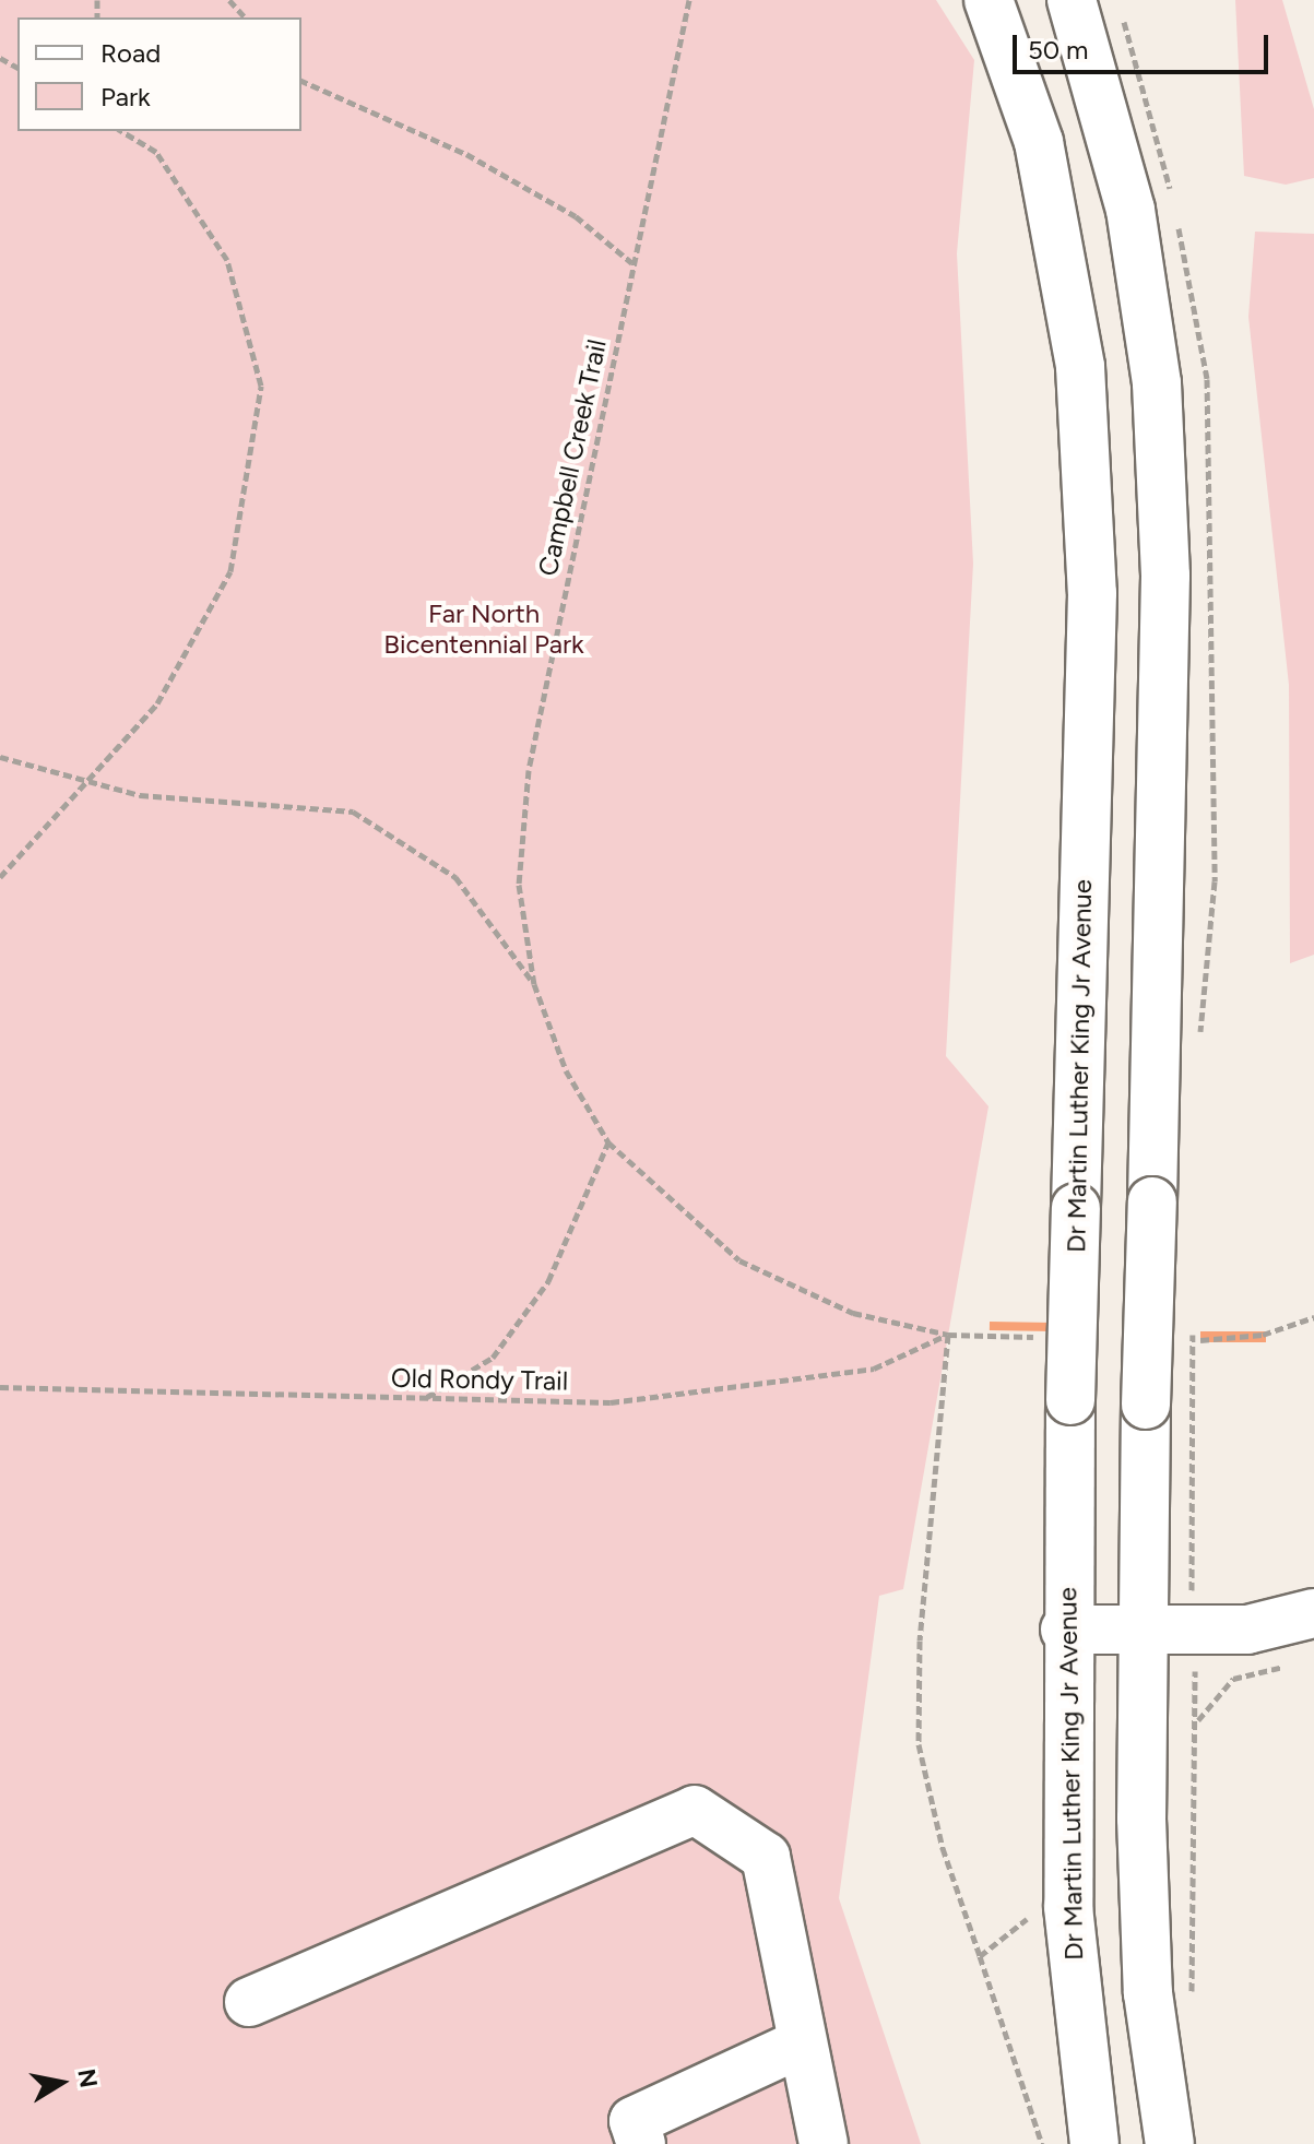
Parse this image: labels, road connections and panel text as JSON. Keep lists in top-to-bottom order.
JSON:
{
  "streets": {
    "street": ["Dr Martin Luther King Jr Avenue"],
    "path": ["Campbell Creek Trail", "Old Rondy Trail"]
  },
  "crossings": [
    ["Campbell Creek Trail", "Old Rondy Trail"]
  ],
  "parks": ["Far North Bicentennial Park"],
  "legend": ["Road", "Park"],
  "scale_bar": "50 m",
  "north": "right"
}
